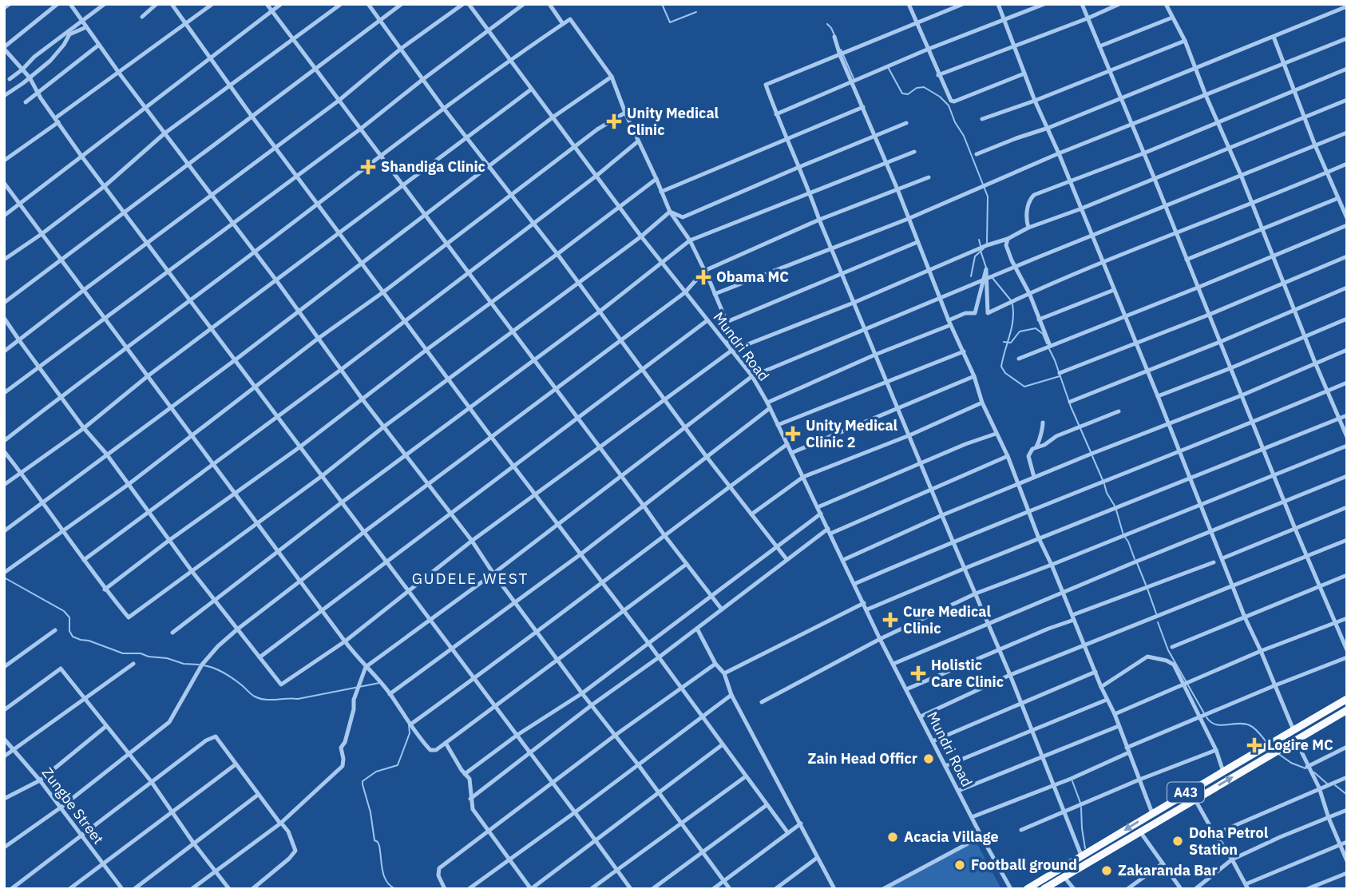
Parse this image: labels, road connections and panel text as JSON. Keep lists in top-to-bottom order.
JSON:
{
  "streets": {
    "highway": ["A43"],
    "street": ["Mundri Road", "Zungbe Street"]
  },
  "districts": ["GUDELE WEST"],
  "places": {
    "health": [
      "Unity Medical Clinic",
      "Shandiga Clinic",
      "Obama MC",
      "Unity Medical Clinic 2",
      "Cure Medical Clinic",
      "Holistic Care Clinic",
      "Logire MC"
    ],
    "other": [
      "Zain Head Officr",
      "Acacia Village",
      "Doha Petrol Station",
      "Football ground",
      "Zakaranda Bar"
    ]
  }
}
